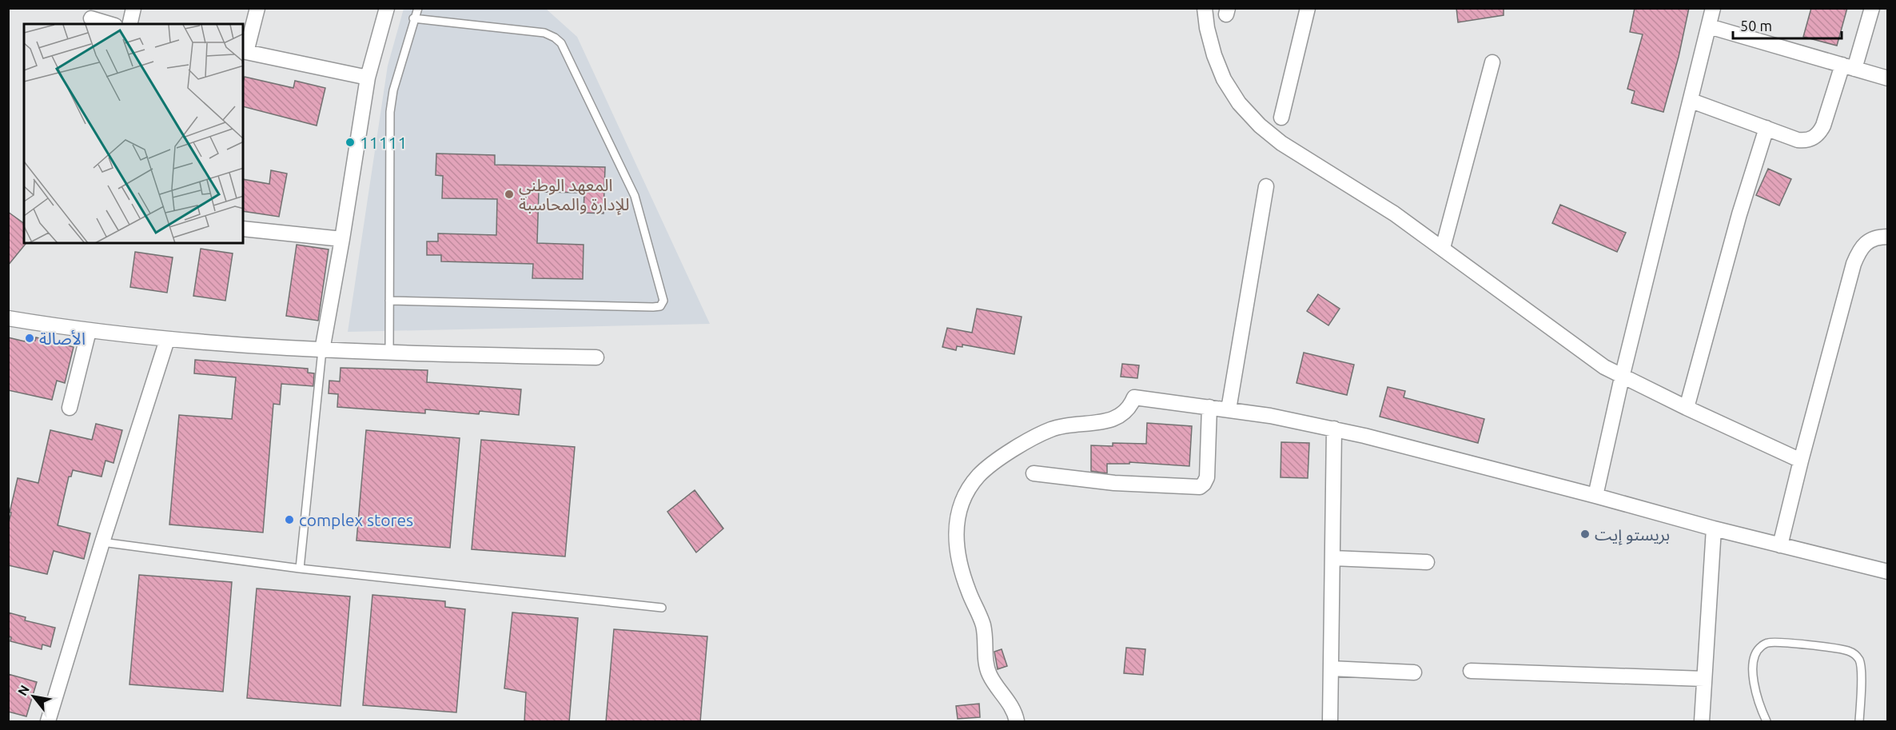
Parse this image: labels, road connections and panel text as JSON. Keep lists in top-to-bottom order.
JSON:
{
  "places": [
    "11111",
    "المعهد الوطني للإدارة والمحاسبة",
    "الأصالة",
    "complex stores",
    "بريستو إيت"
  ],
  "scale_bar": "50 m",
  "north": "top left"
}
